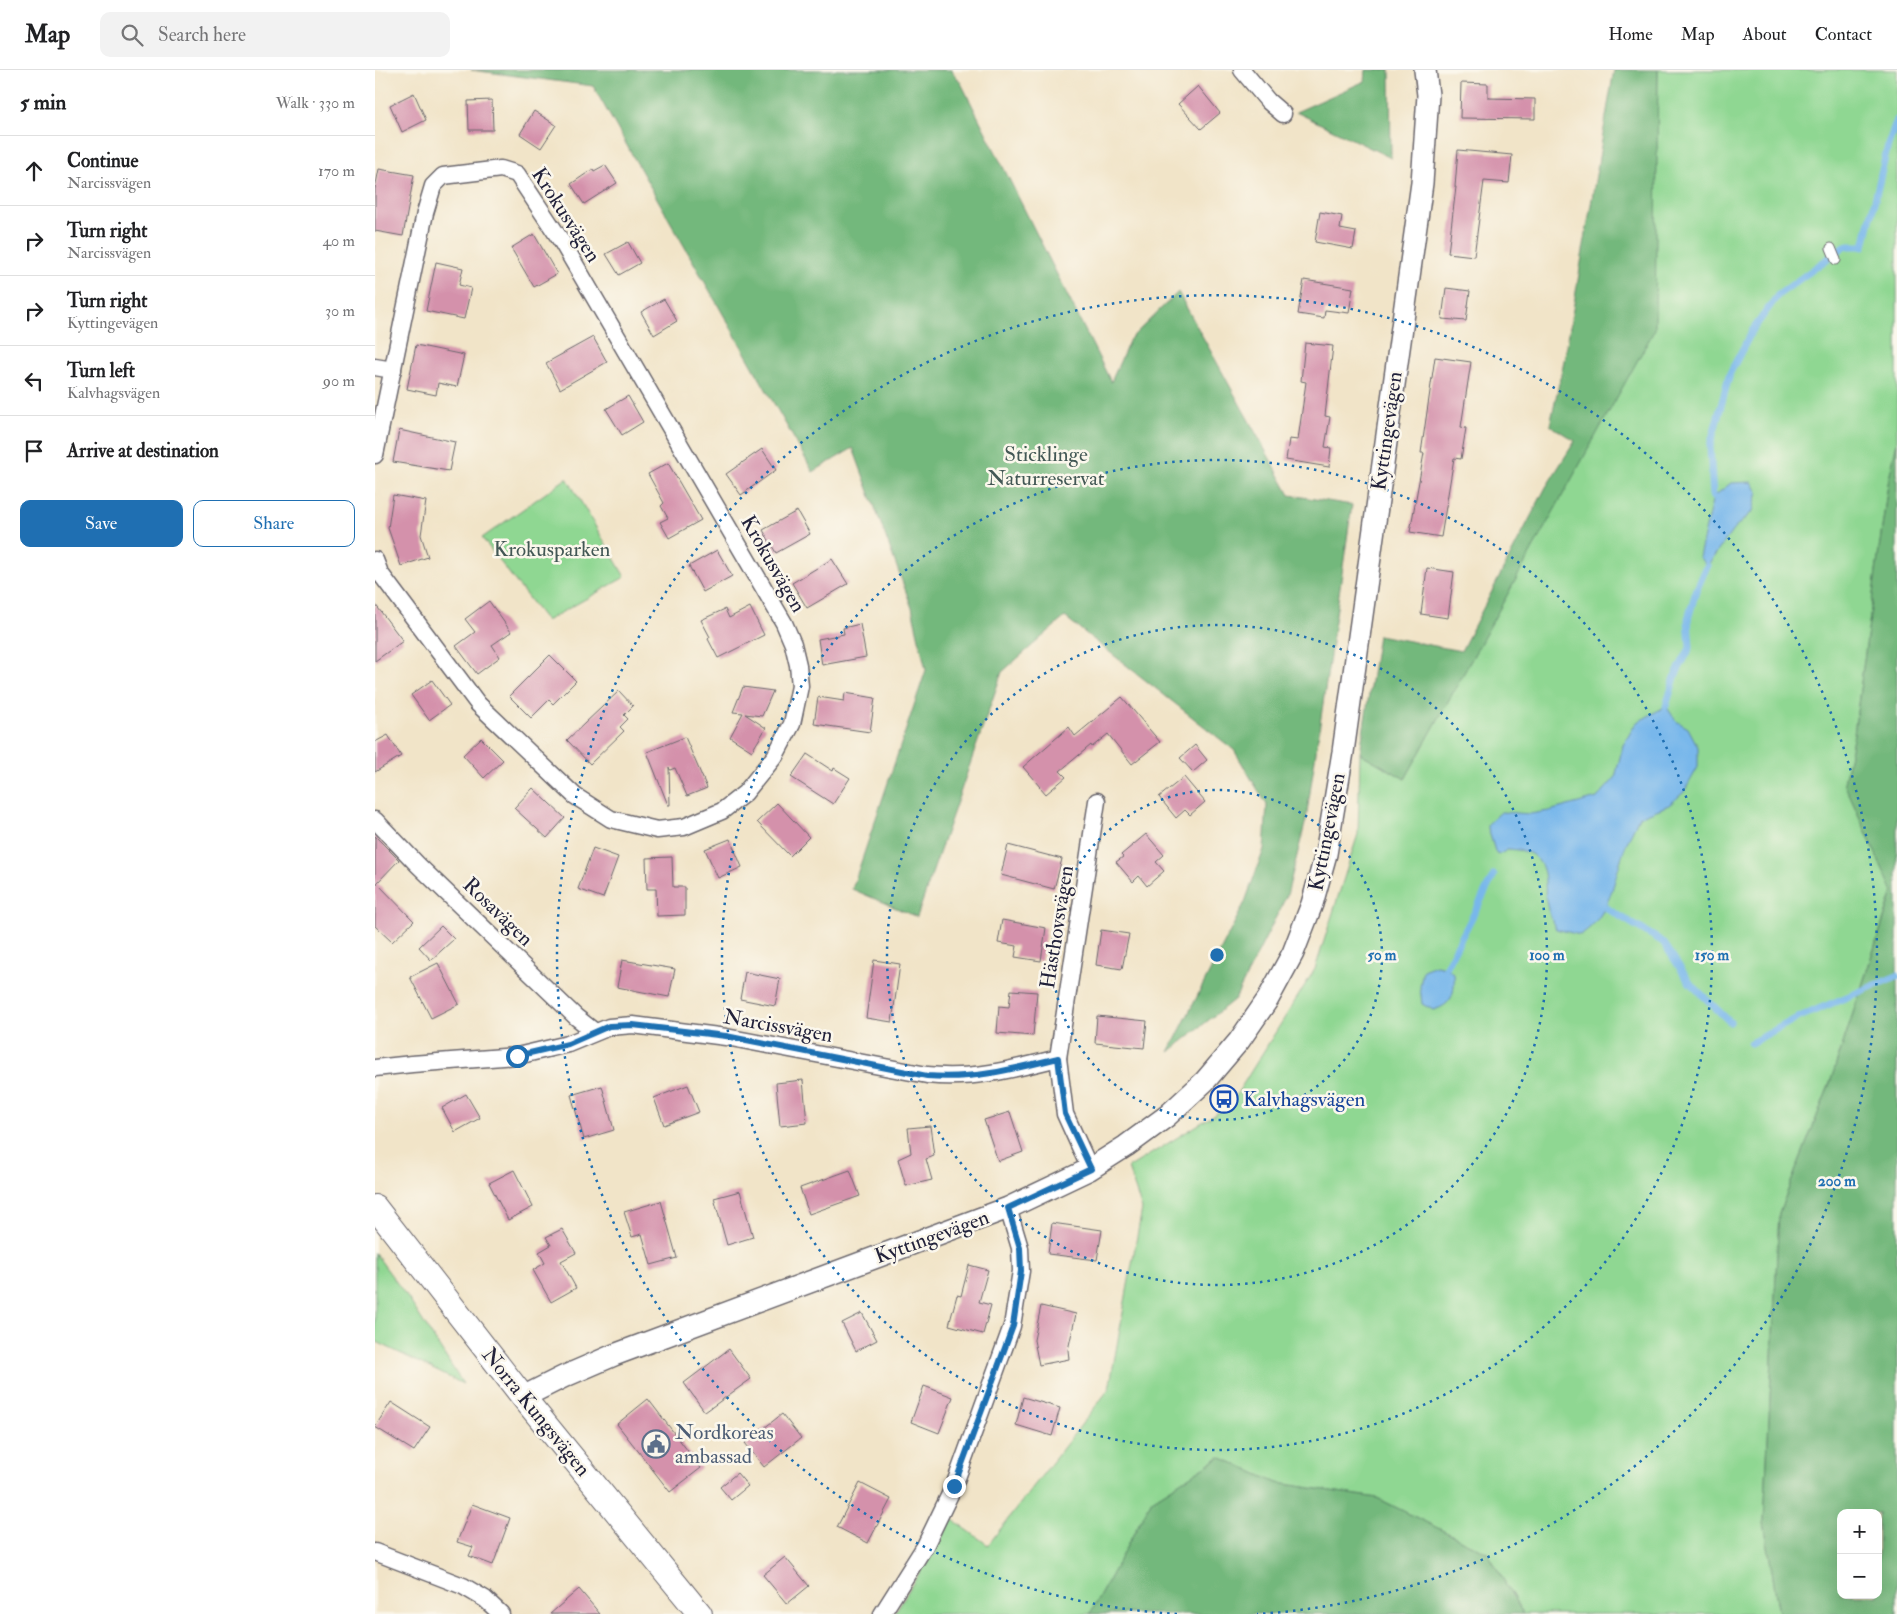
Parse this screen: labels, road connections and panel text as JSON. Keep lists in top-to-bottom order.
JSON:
{
  "streets": {
    "main road": ["Norra Kungsvägen"],
    "street": [
      "Krokusvägen",
      "Kyttingevägen",
      "Rosavägen",
      "Hästhovsvägen",
      "Narcissvägen"
    ]
  },
  "crossings": [
    ["Kyttingevägen", "Norra Kungsvägen"],
    ["Rosavägen", "Narcissvägen"],
    ["Hästhovsvägen", "Narcissvägen"]
  ],
  "parks": ["Sticklinge Naturreservat", "Krokusparken"],
  "places": {
    "bus stop": ["Kalvhagsvägen"],
    "public building": ["Nordkoreas ambassad"]
  },
  "page": {
    "header": "Map",
    "search": "Search here",
    "nav": [
      "Home",
      "Map",
      "About",
      "Contact"
    ],
    "heading": ["5 min", "Walk · 330 m"],
    "list": [
      ["Continue", "Narcissvägen", "170 m"],
      ["Turn right", "Narcissvägen", "40 m"],
      ["Turn right", "Kyttingevägen", "30 m"],
      ["Turn left", "Kalvhagsvägen", "90 m"],
      "Arrive at destination"
    ],
    "buttons": ["Save", "Share"],
    "map_buttons": ["+", "−"]
  },
  "rings": [
    "50 m",
    "100 m",
    "150 m",
    "200 m"
  ]
}
